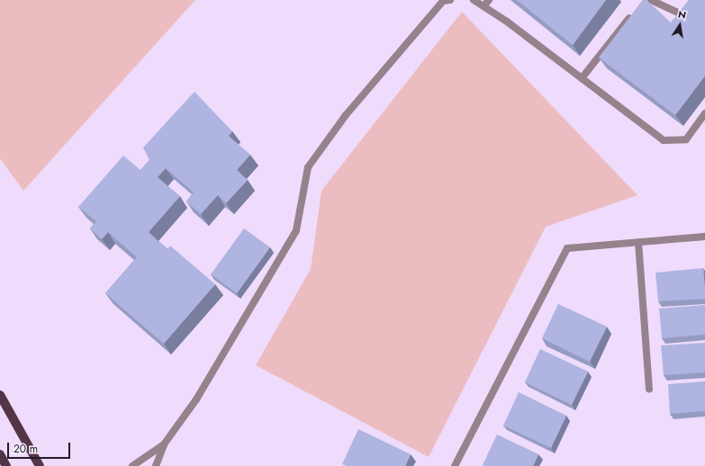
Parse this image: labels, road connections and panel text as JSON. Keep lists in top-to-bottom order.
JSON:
{
  "scale_bar": "20 m",
  "north": "top"
}
